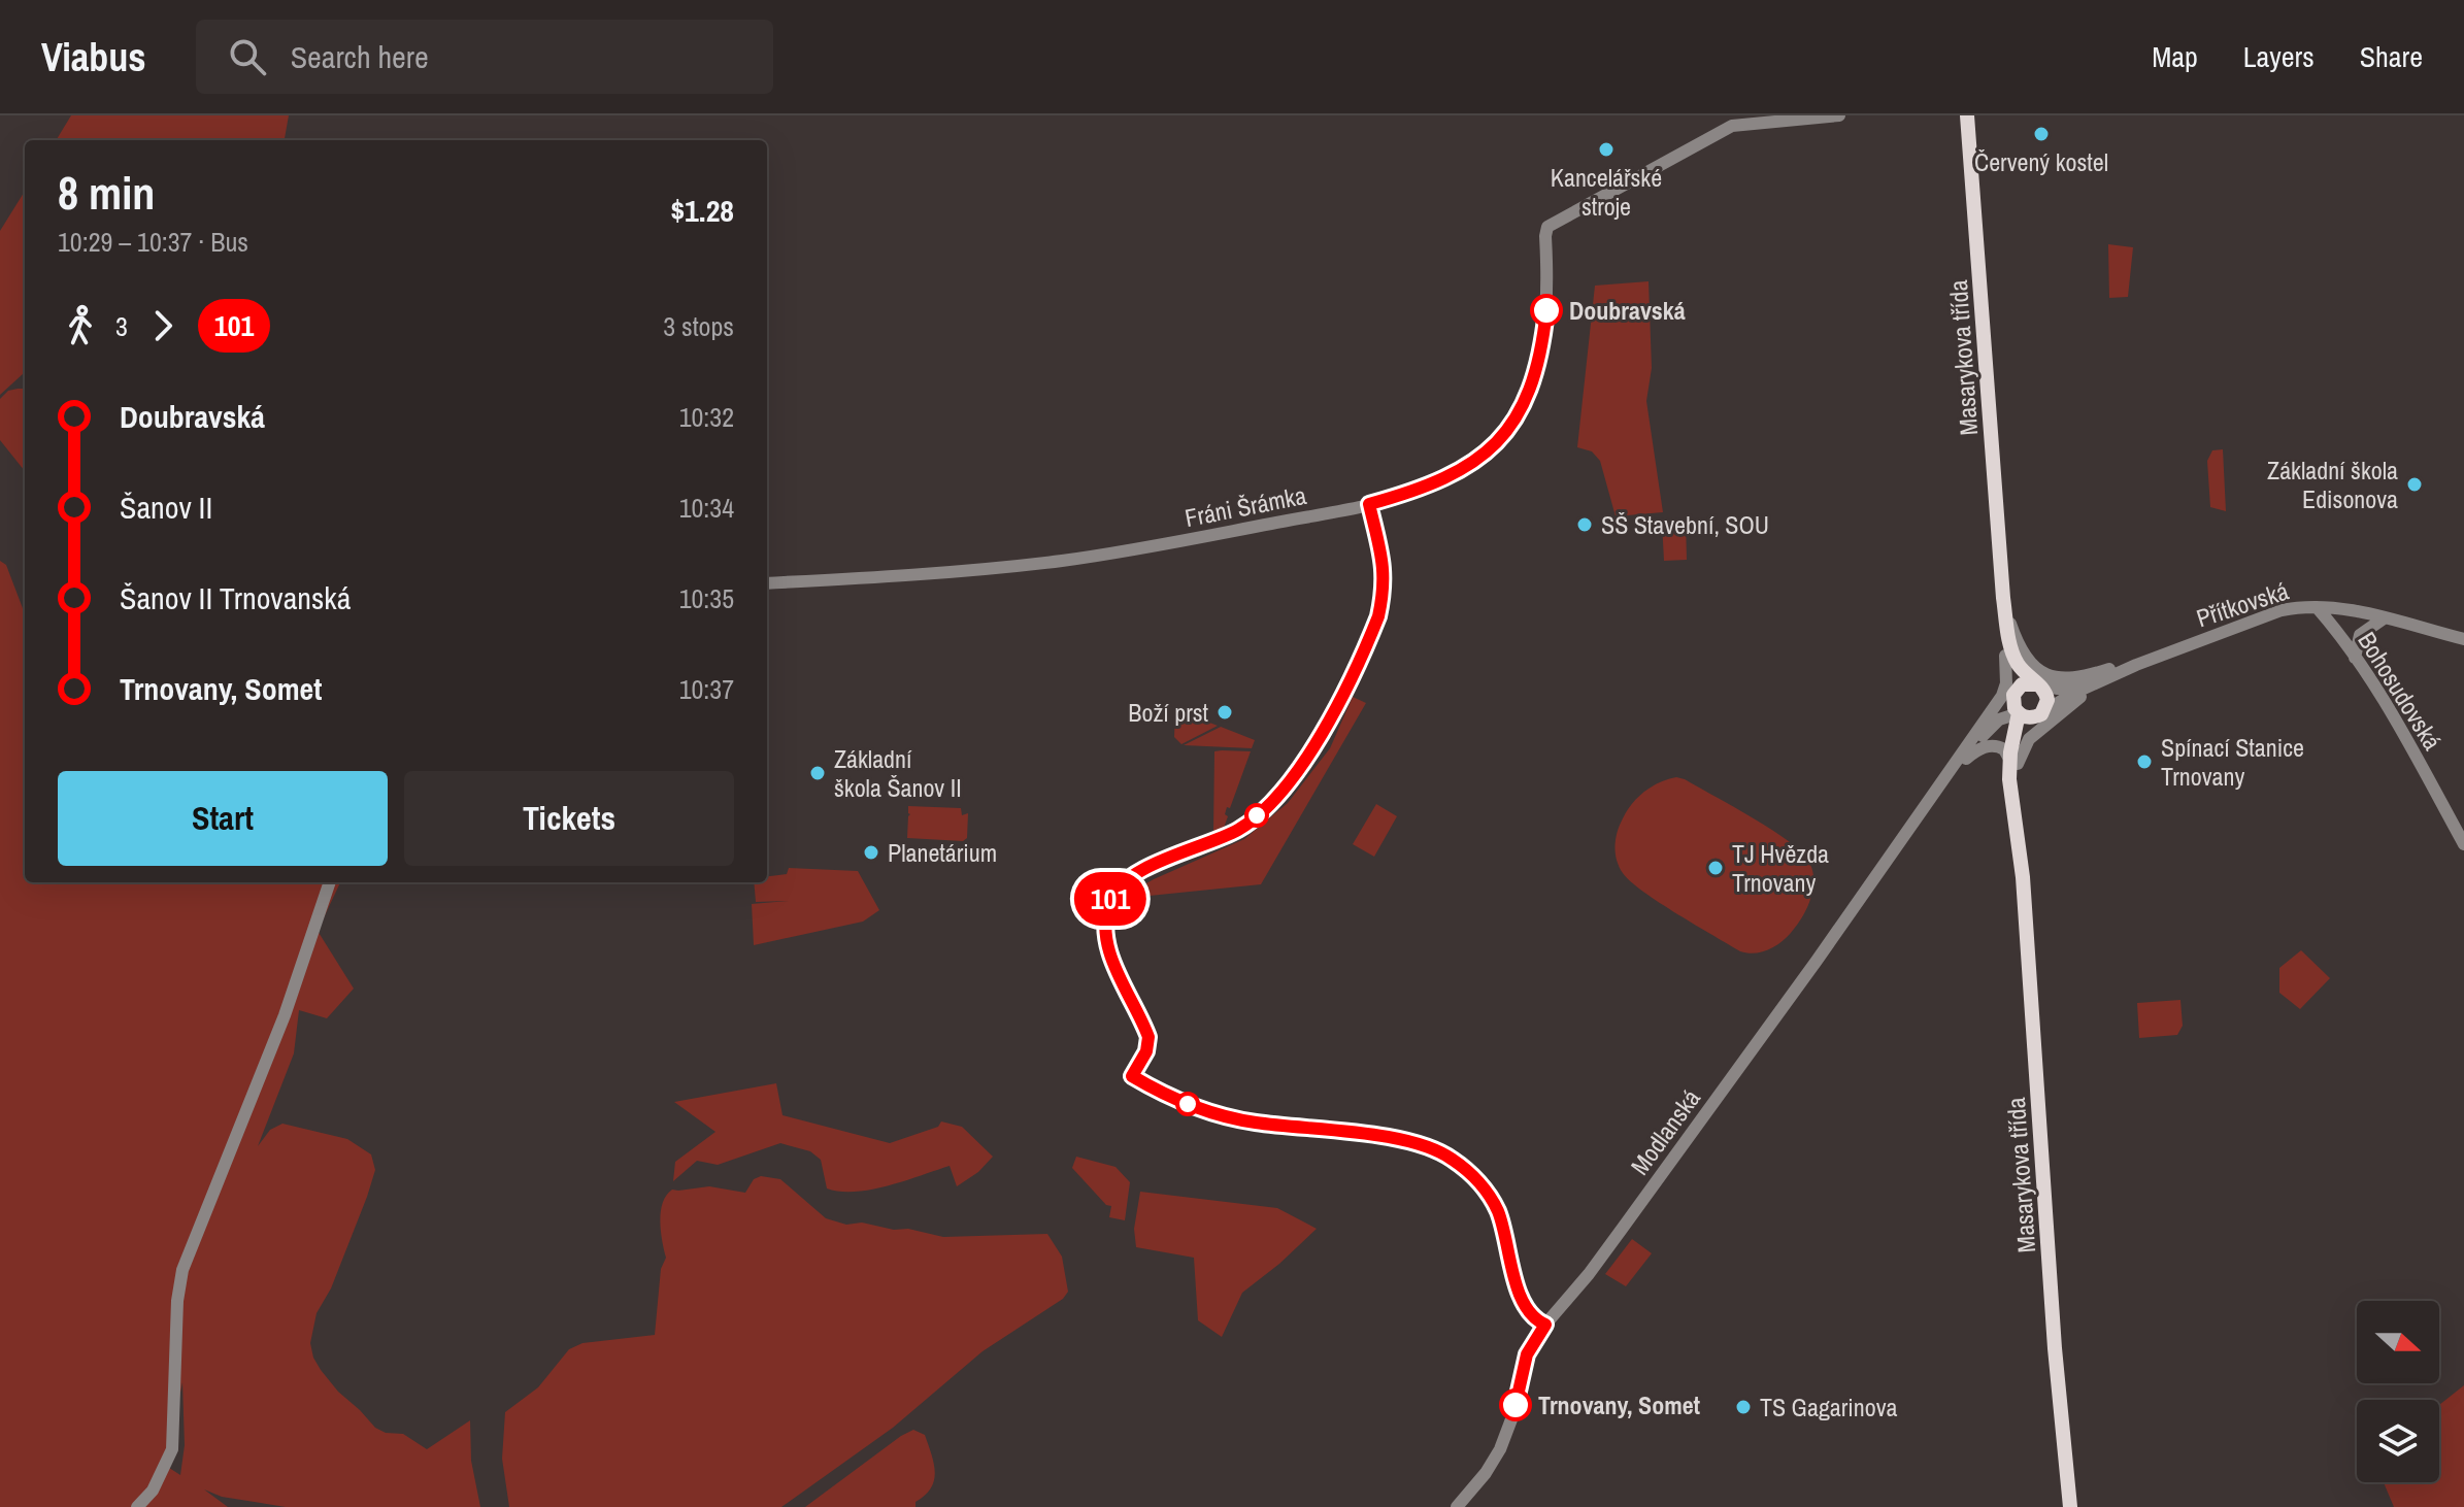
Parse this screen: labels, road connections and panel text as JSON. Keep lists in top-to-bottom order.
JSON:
{
  "streets": {
    "main road": ["Masarykova třída"],
    "street": [
      "Fráni Šrámka",
      "Přítkovská",
      "Bohosudovská",
      "Modlanská"
    ]
  },
  "crossings": [
    ["Masarykova třída", "Přítkovská"],
    ["Přítkovská", "Bohosudovská"]
  ],
  "places": [
    "Červený kostel",
    "Kancelářské stroje",
    "Doubravská",
    "Základní škola Edisonova",
    "SŠ Stavební, SOU",
    "Boží prst",
    "Spínací Stanice Trnovany",
    "Základní škola Šanov II",
    "Planetárium",
    "TJ Hvězda Trnovany",
    "Trnovany, Somet",
    "TS Gagarinova"
  ],
  "lines": ["bus line 101"],
  "north": "right",
  "page": {
    "header": "Viabus",
    "search": "Search here",
    "nav": ["Map", "Layers", "Share"],
    "on_map": "101",
    "heading": ["8 min", "10:29 – 10:37 · Bus", "$1.28"],
    "legs": ["3", "101", "3 stops"],
    "list": [
      {
        "name": "Doubravská",
        "value": "10:32"
      },
      {
        "name": "Šanov II",
        "value": "10:34"
      },
      {
        "name": "Šanov II Trnovanská",
        "value": "10:35"
      },
      {
        "name": "Trnovany, Somet",
        "value": "10:37"
      }
    ],
    "buttons": ["Start", "Tickets"]
  }
}
